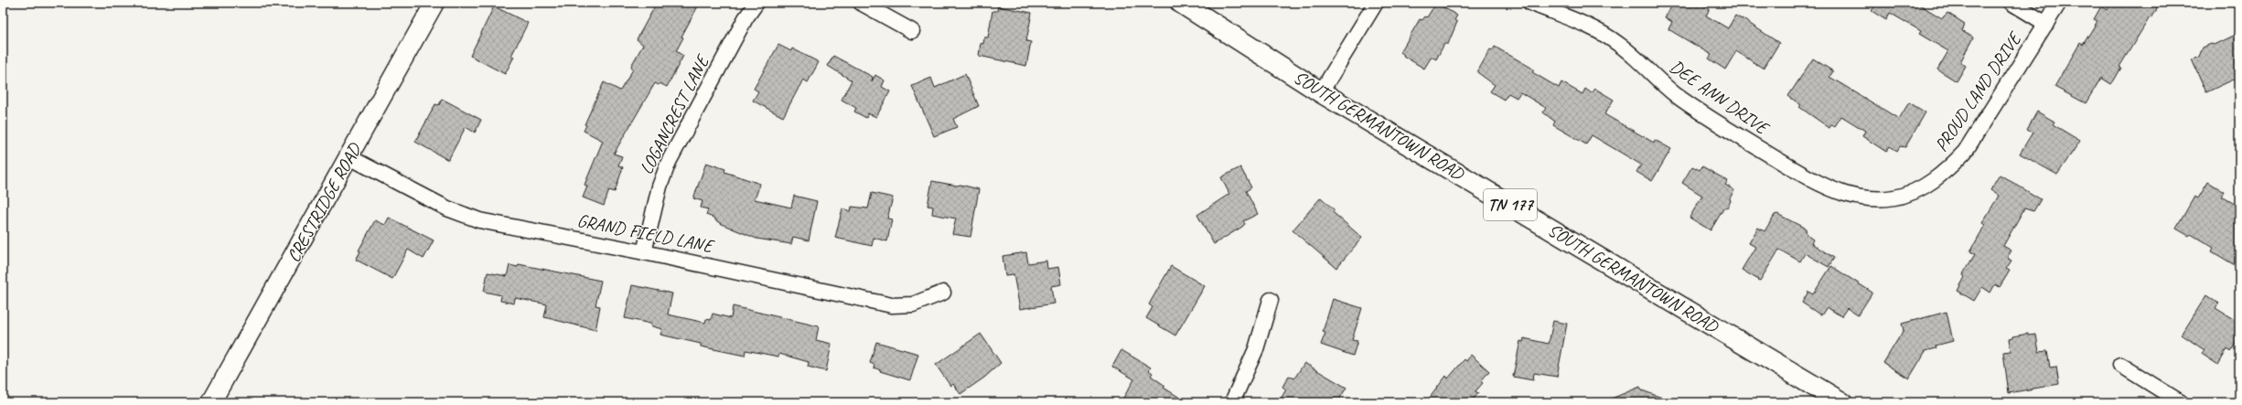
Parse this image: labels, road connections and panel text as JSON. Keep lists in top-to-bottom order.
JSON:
{
  "streets": {
    "main road": ["SOUTH GERMANTOWN ROAD", "TN 177"],
    "street": [
      "PROUD LAND DRIVE",
      "DEE ANN DRIVE",
      "LOGANCREST LANE",
      "CRESTRIDGE ROAD",
      "GRAND FIELD LANE"
    ]
  },
  "crossings": [
    ["PROUD LAND DRIVE", "DEE ANN DRIVE"],
    ["LOGANCREST LANE", "GRAND FIELD LANE"],
    ["CRESTRIDGE ROAD", "GRAND FIELD LANE"]
  ]
}
